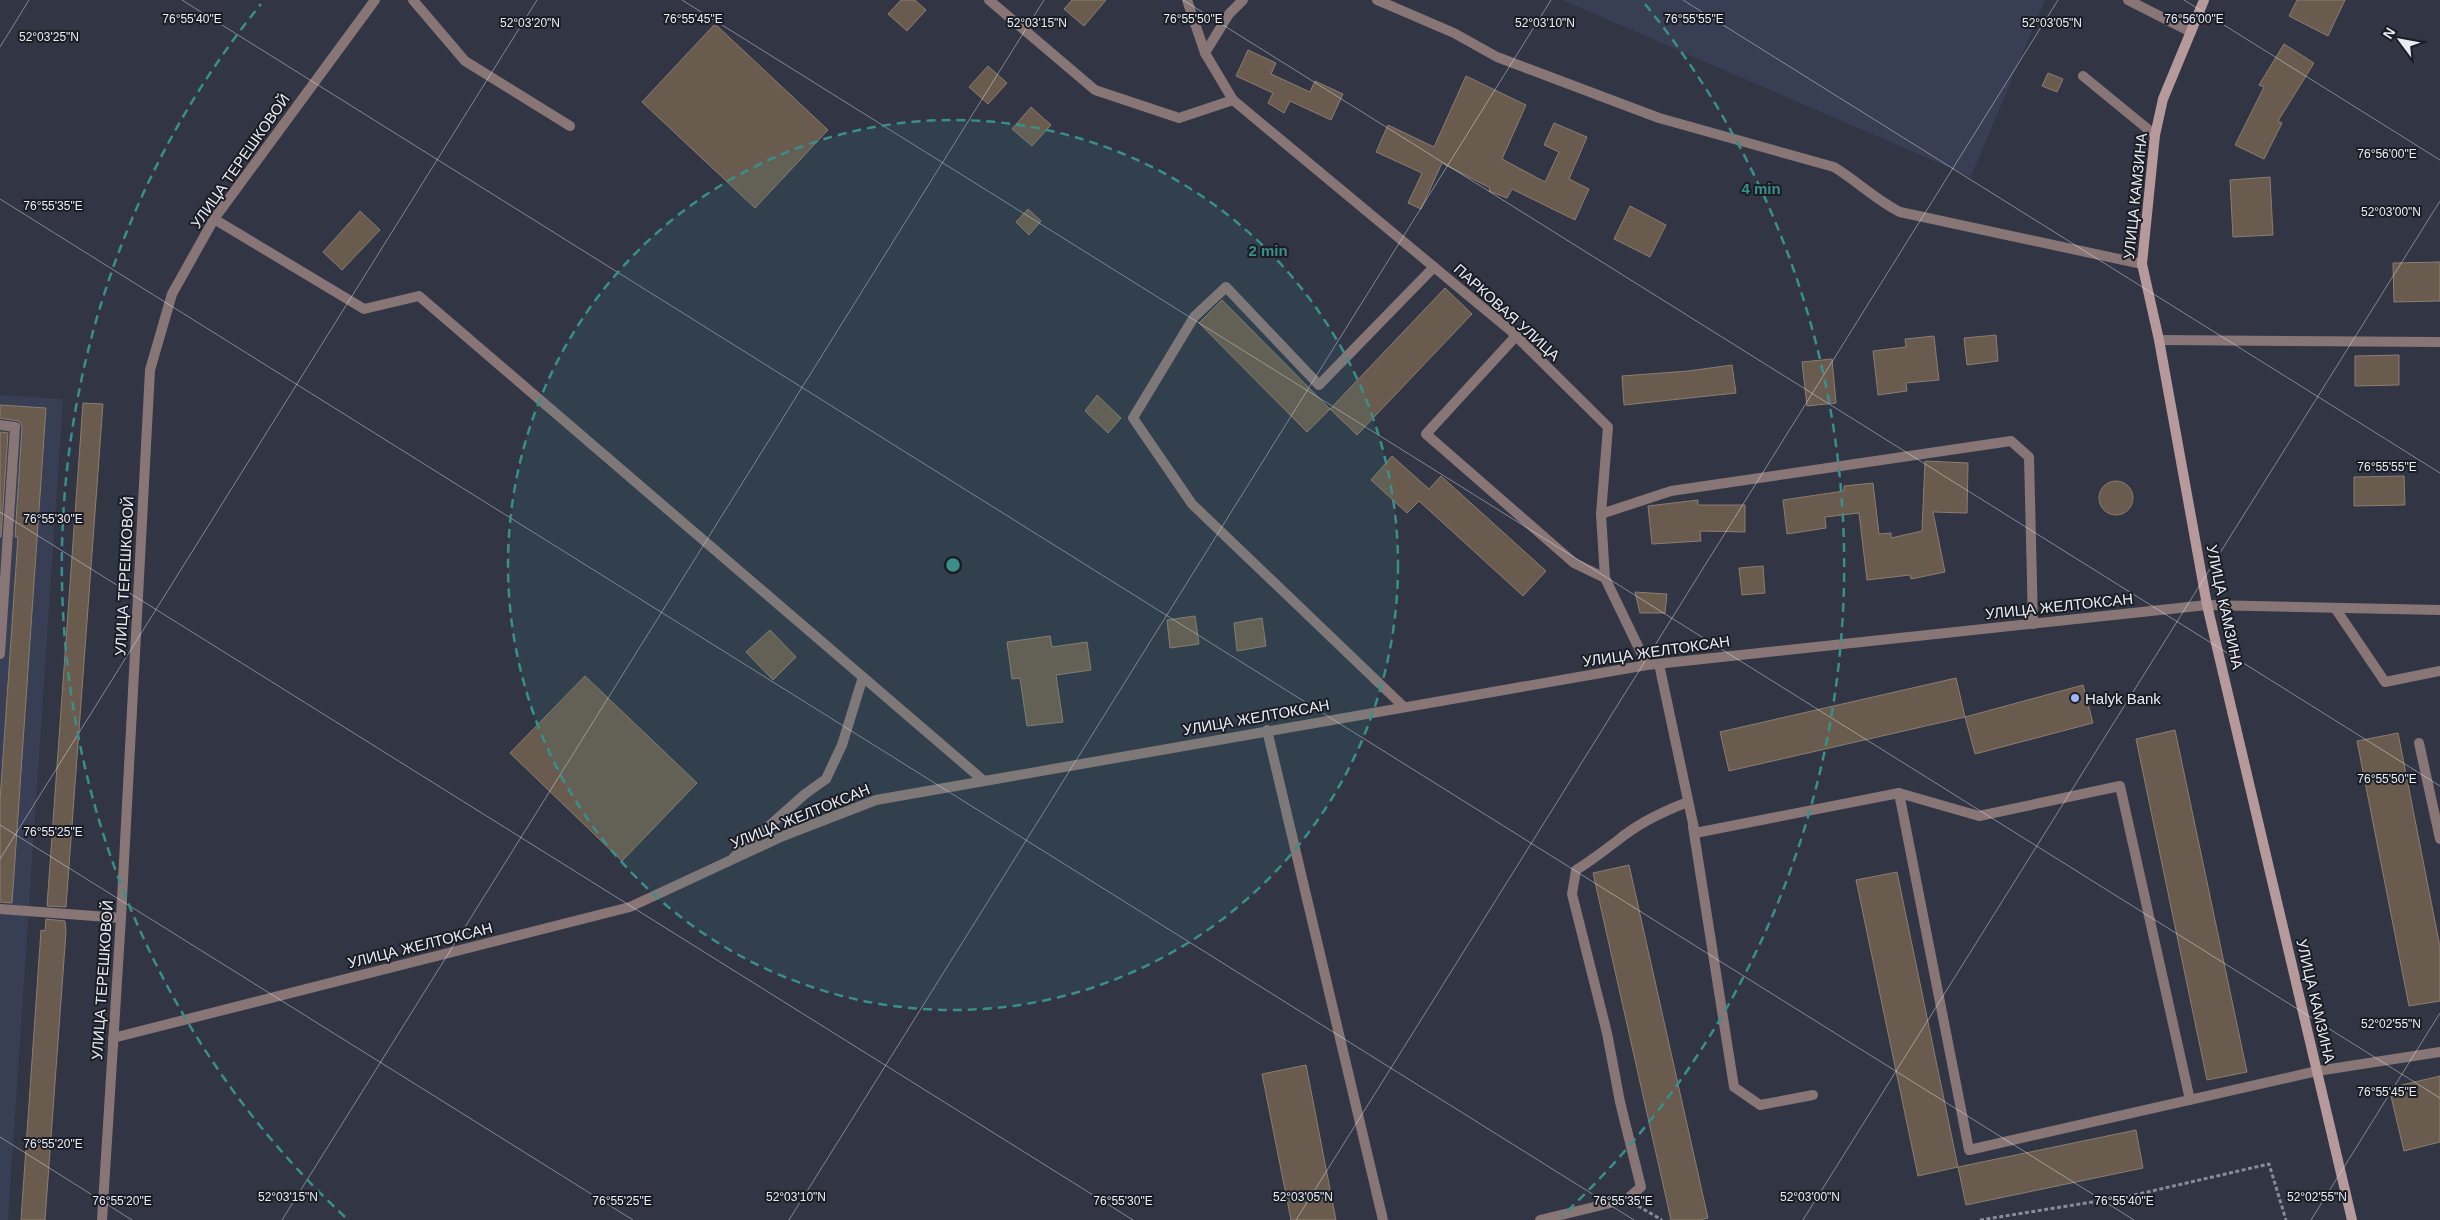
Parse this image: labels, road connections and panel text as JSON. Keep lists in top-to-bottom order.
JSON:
{
  "streets": {
    "street": [
      "УЛИЦА ТЕРЕШКОВОЙ",
      "УЛИЦА КАМЗИНА",
      "ПАРКОВАЯ УЛИЦА",
      "УЛИЦА ЖЕЛТОКСАН"
    ]
  },
  "crossings": [
    ["УЛИЦА ТЕРЕШКОВОЙ", "УЛИЦА ЖЕЛТОКСАН"],
    ["УЛИЦА КАМЗИНА", "УЛИЦА ЖЕЛТОКСАН"],
    ["ПАРКОВАЯ УЛИЦА", "УЛИЦА ЖЕЛТОКСАН"]
  ],
  "places": ["Halyk Bank"],
  "north": "top left",
  "coordinates": [
    "76°55'50\"E",
    "76°55'55\"E",
    "76°56'00\"E",
    "76°55'40\"E",
    "76°55'45\"E",
    "52°03'20\"N",
    "52°03'15\"N",
    "52°03'10\"N",
    "52°03'05\"N",
    "52°03'25\"N",
    "76°55'35\"E",
    "52°03'00\"N",
    "76°55'30\"E",
    "76°55'25\"E",
    "52°02'55\"N",
    "76°55'20\"E"
  ],
  "rings": ["4 min", "2 min"]
}
